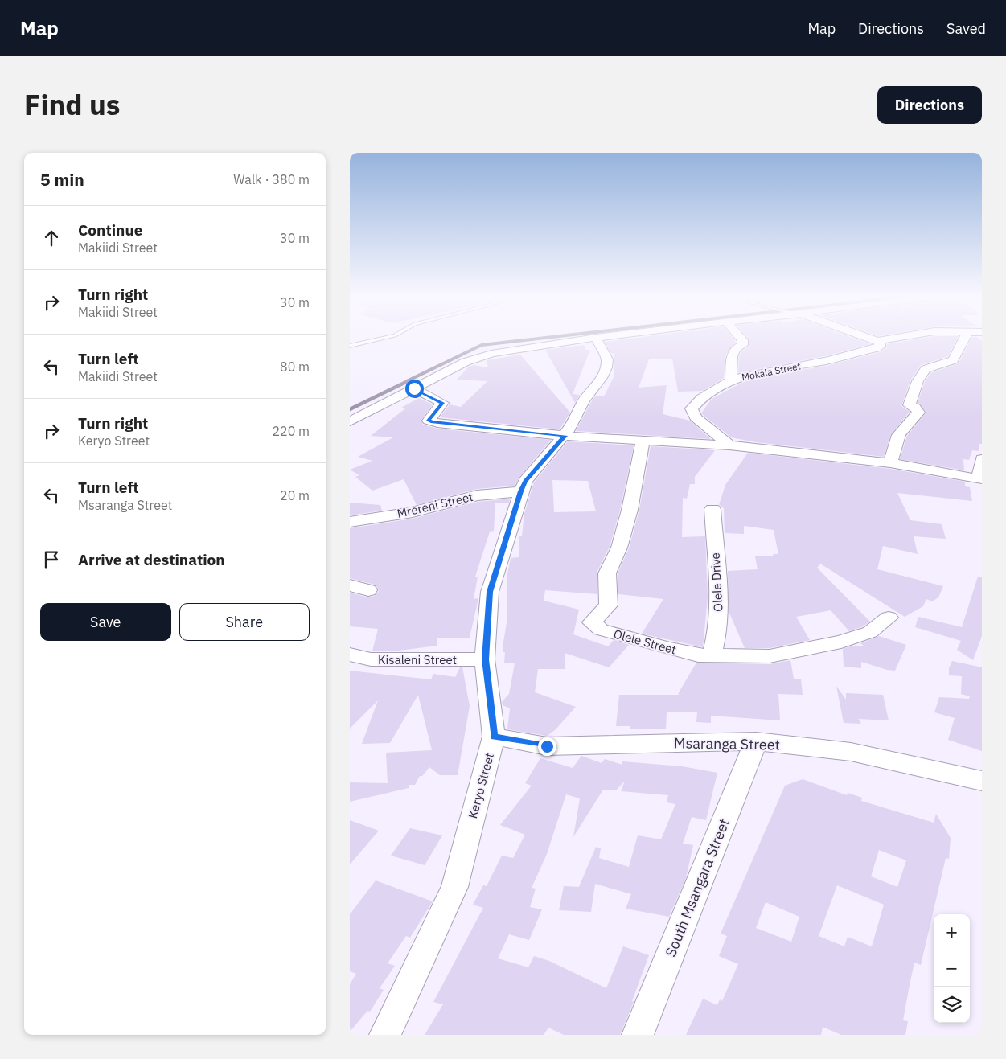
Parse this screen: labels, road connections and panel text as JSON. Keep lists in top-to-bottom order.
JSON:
{
  "streets": {
    "street": [
      "Mokala Street",
      "Mrereni Street",
      "Olele Drive",
      "Olele Street",
      "Kisaleni Street",
      "Msaranga Street",
      "Keryo Street",
      "South Msangara Street"
    ]
  },
  "crossings": [
    ["Mrereni Street", "Keryo Street"],
    ["Olele Drive", "Olele Street"],
    ["Kisaleni Street", "Keryo Street"],
    ["Msaranga Street", "Keryo Street"],
    ["Msaranga Street", "South Msangara Street"]
  ],
  "page": {
    "header": "Map",
    "nav": ["Map", "Directions", "Saved"],
    "title": "Find us",
    "buttons": [
      "Directions",
      ["Save", "Share"]
    ],
    "heading": ["5 min", "Walk · 380 m"],
    "list": [
      ["Continue", "Makiidi Street", "30 m"],
      ["Turn right", "Makiidi Street", "30 m"],
      ["Turn left", "Makiidi Street", "80 m"],
      ["Turn right", "Keryo Street", "220 m"],
      ["Turn left", "Msaranga Street", "20 m"],
      "Arrive at destination"
    ],
    "map_buttons": ["+", "−"]
  }
}
